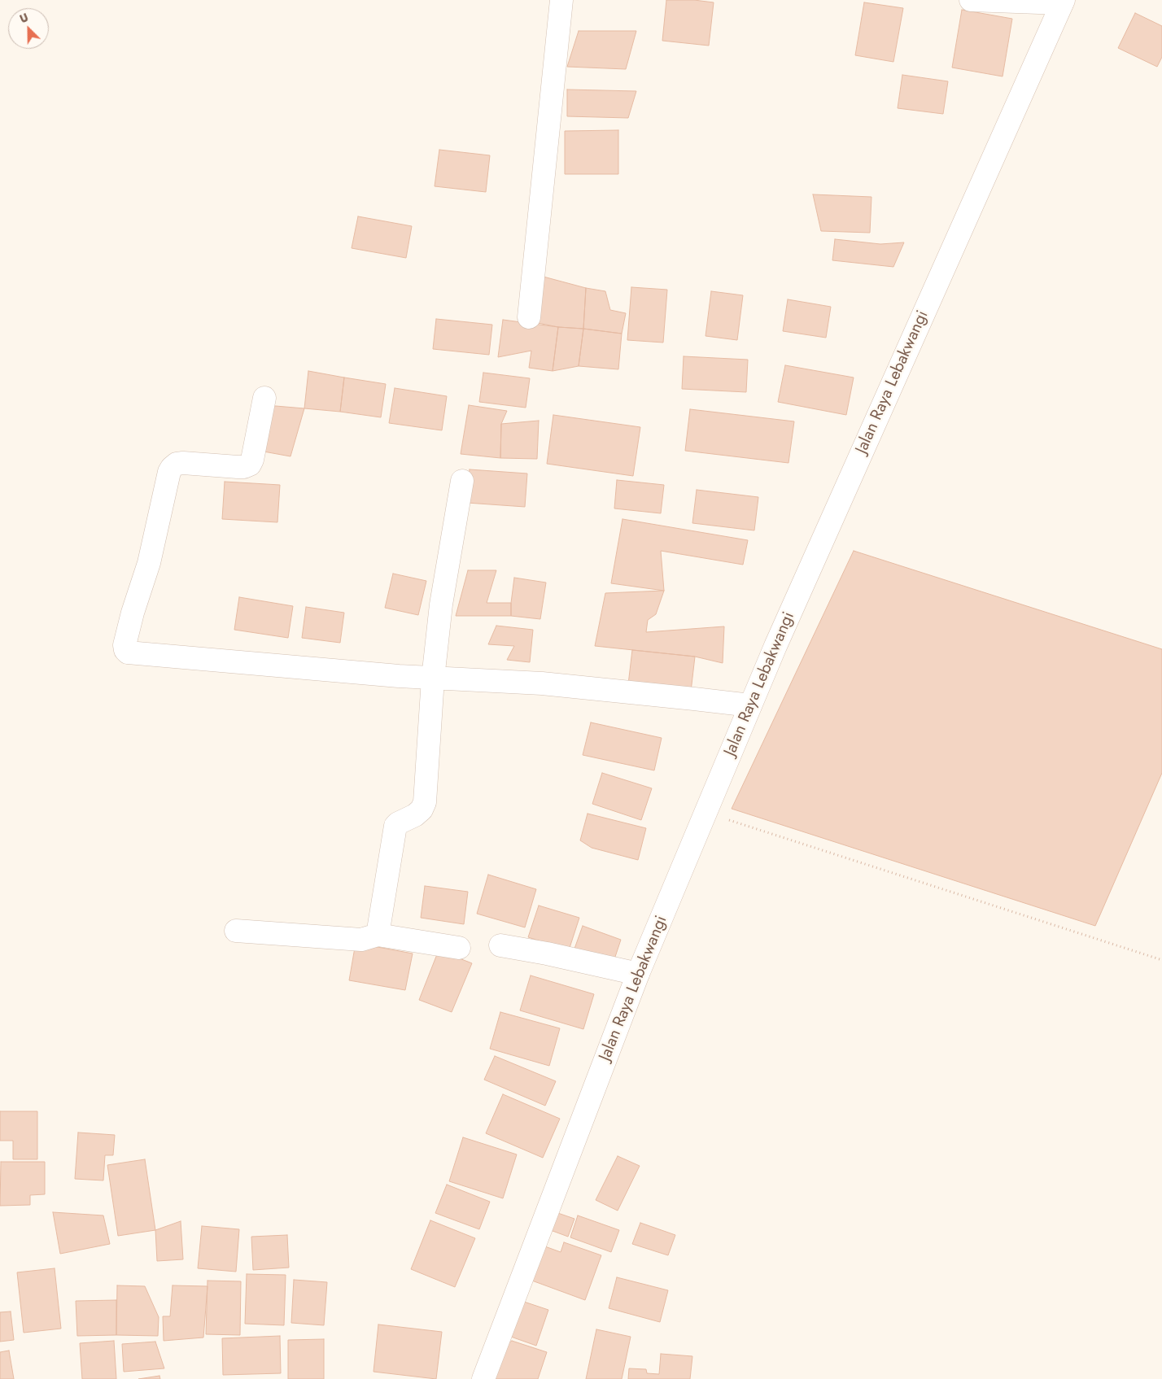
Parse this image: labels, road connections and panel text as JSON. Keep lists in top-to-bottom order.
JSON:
{
  "streets": {
    "street": ["Jalan Raya Lebakwangi"]
  },
  "north": "top left"
}
